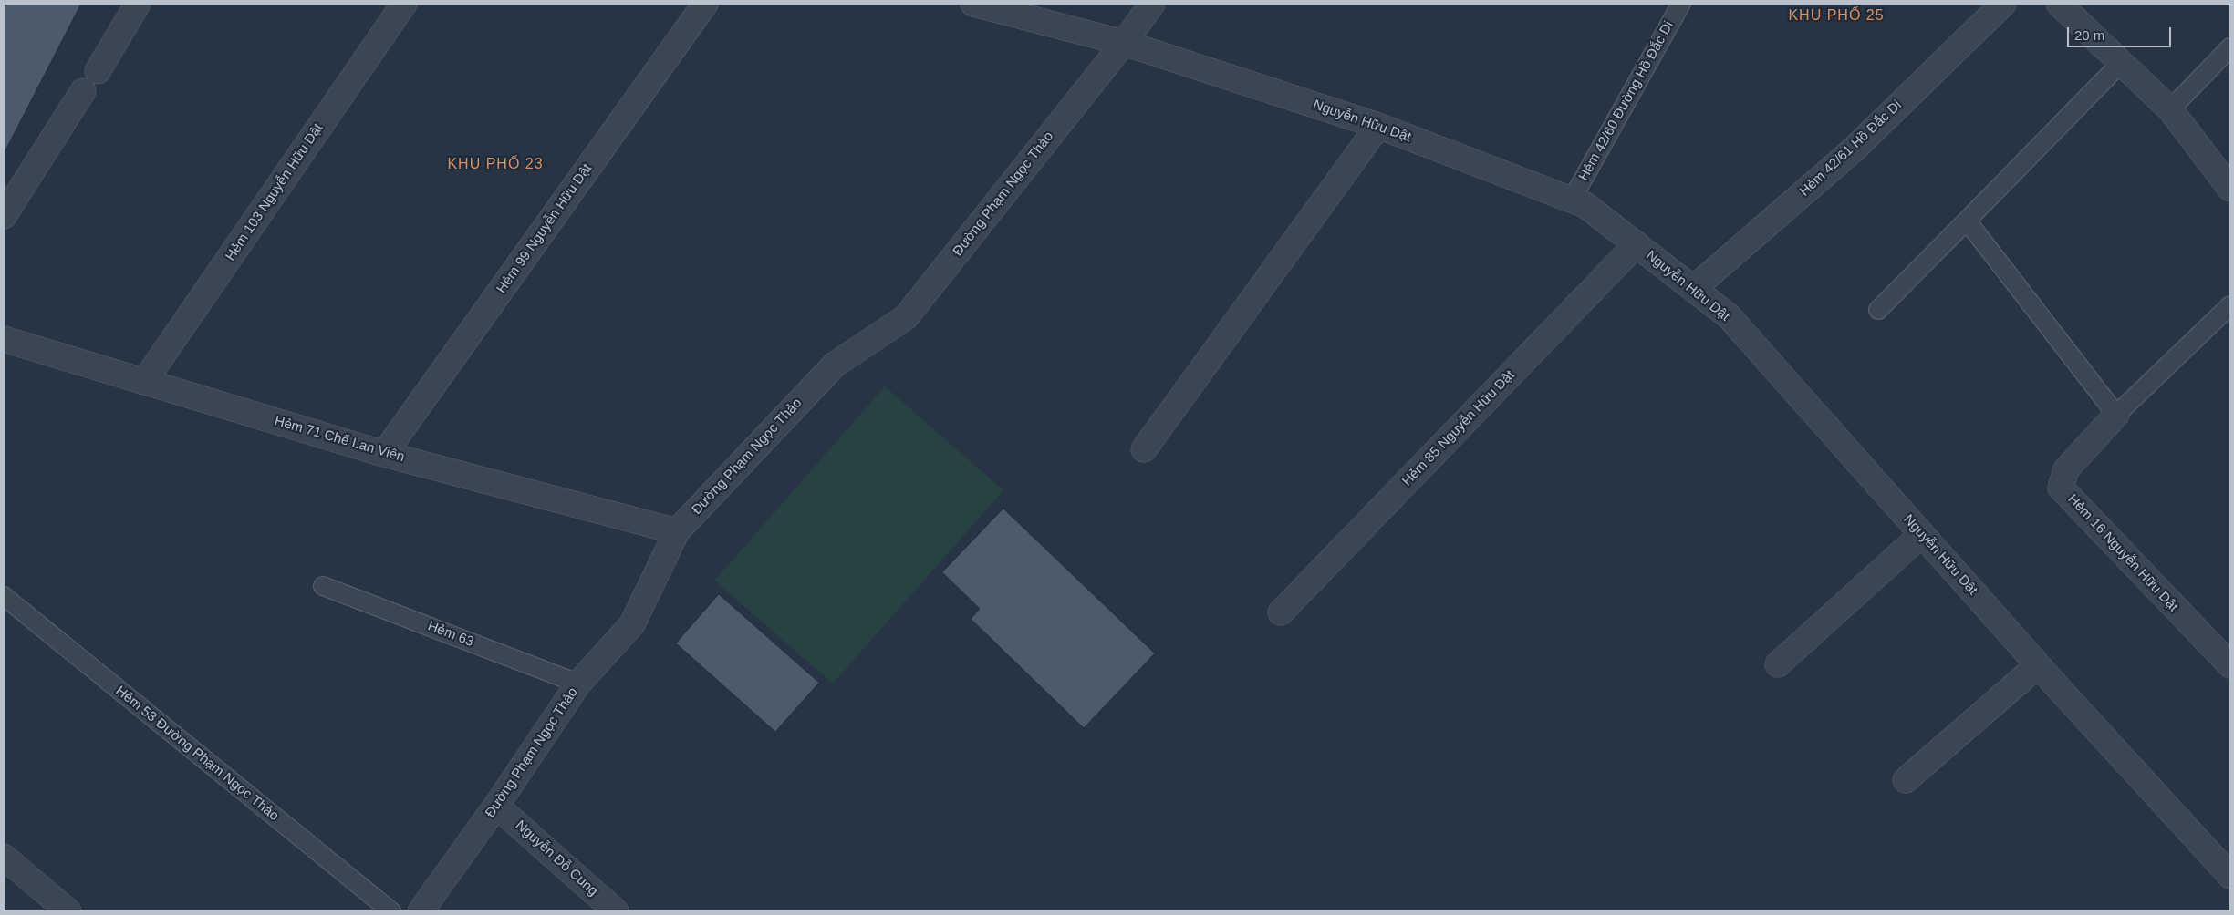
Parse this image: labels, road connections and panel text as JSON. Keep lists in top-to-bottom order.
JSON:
{
  "streets": {
    "street": [
      "Nguyễn Hữu Dật",
      "Hẻm 42/61 Hồ Đắc Di",
      "Hẻm 103 Nguyễn Hữu Dật",
      "Đường Phạm Ngọc Thảo",
      "Hẻm 99 Nguyễn Hữu Dật",
      "Hẻm 85 Nguyễn Hữu Dật",
      "Hẻm 71 Chế Lan Viên",
      "Hẻm 16 Nguyễn Hữu Dật",
      "Nguyễn Đỗ Cung"
    ],
    "lane": ["Hẻm 42/60 Đường Hồ Đắc Di", "Hẻm 63", "Hẻm 53 Đường Phạm Ngọc Thảo"]
  },
  "crossings": [
    ["Hẻm 42/60 Đường Hồ Đắc Di", "Nguyễn Hữu Dật"],
    ["Nguyễn Hữu Dật", "Hẻm 42/61 Hồ Đắc Di"],
    ["Nguyễn Hữu Dật", "Đường Phạm Ngọc Thảo"],
    ["Nguyễn Hữu Dật", "Hẻm 85 Nguyễn Hữu Dật"],
    ["Hẻm 103 Nguyễn Hữu Dật", "Hẻm 71 Chế Lan Viên"],
    ["Đường Phạm Ngọc Thảo", "Hẻm 71 Chế Lan Viên"],
    ["Đường Phạm Ngọc Thảo", "Hẻm 63"],
    ["Đường Phạm Ngọc Thảo", "Nguyễn Đỗ Cung"],
    ["Hẻm 99 Nguyễn Hữu Dật", "Hẻm 71 Chế Lan Viên"]
  ],
  "districts": ["KHU PHỐ 25", "KHU PHỐ 23"],
  "scale_bar": "20 m"
}
